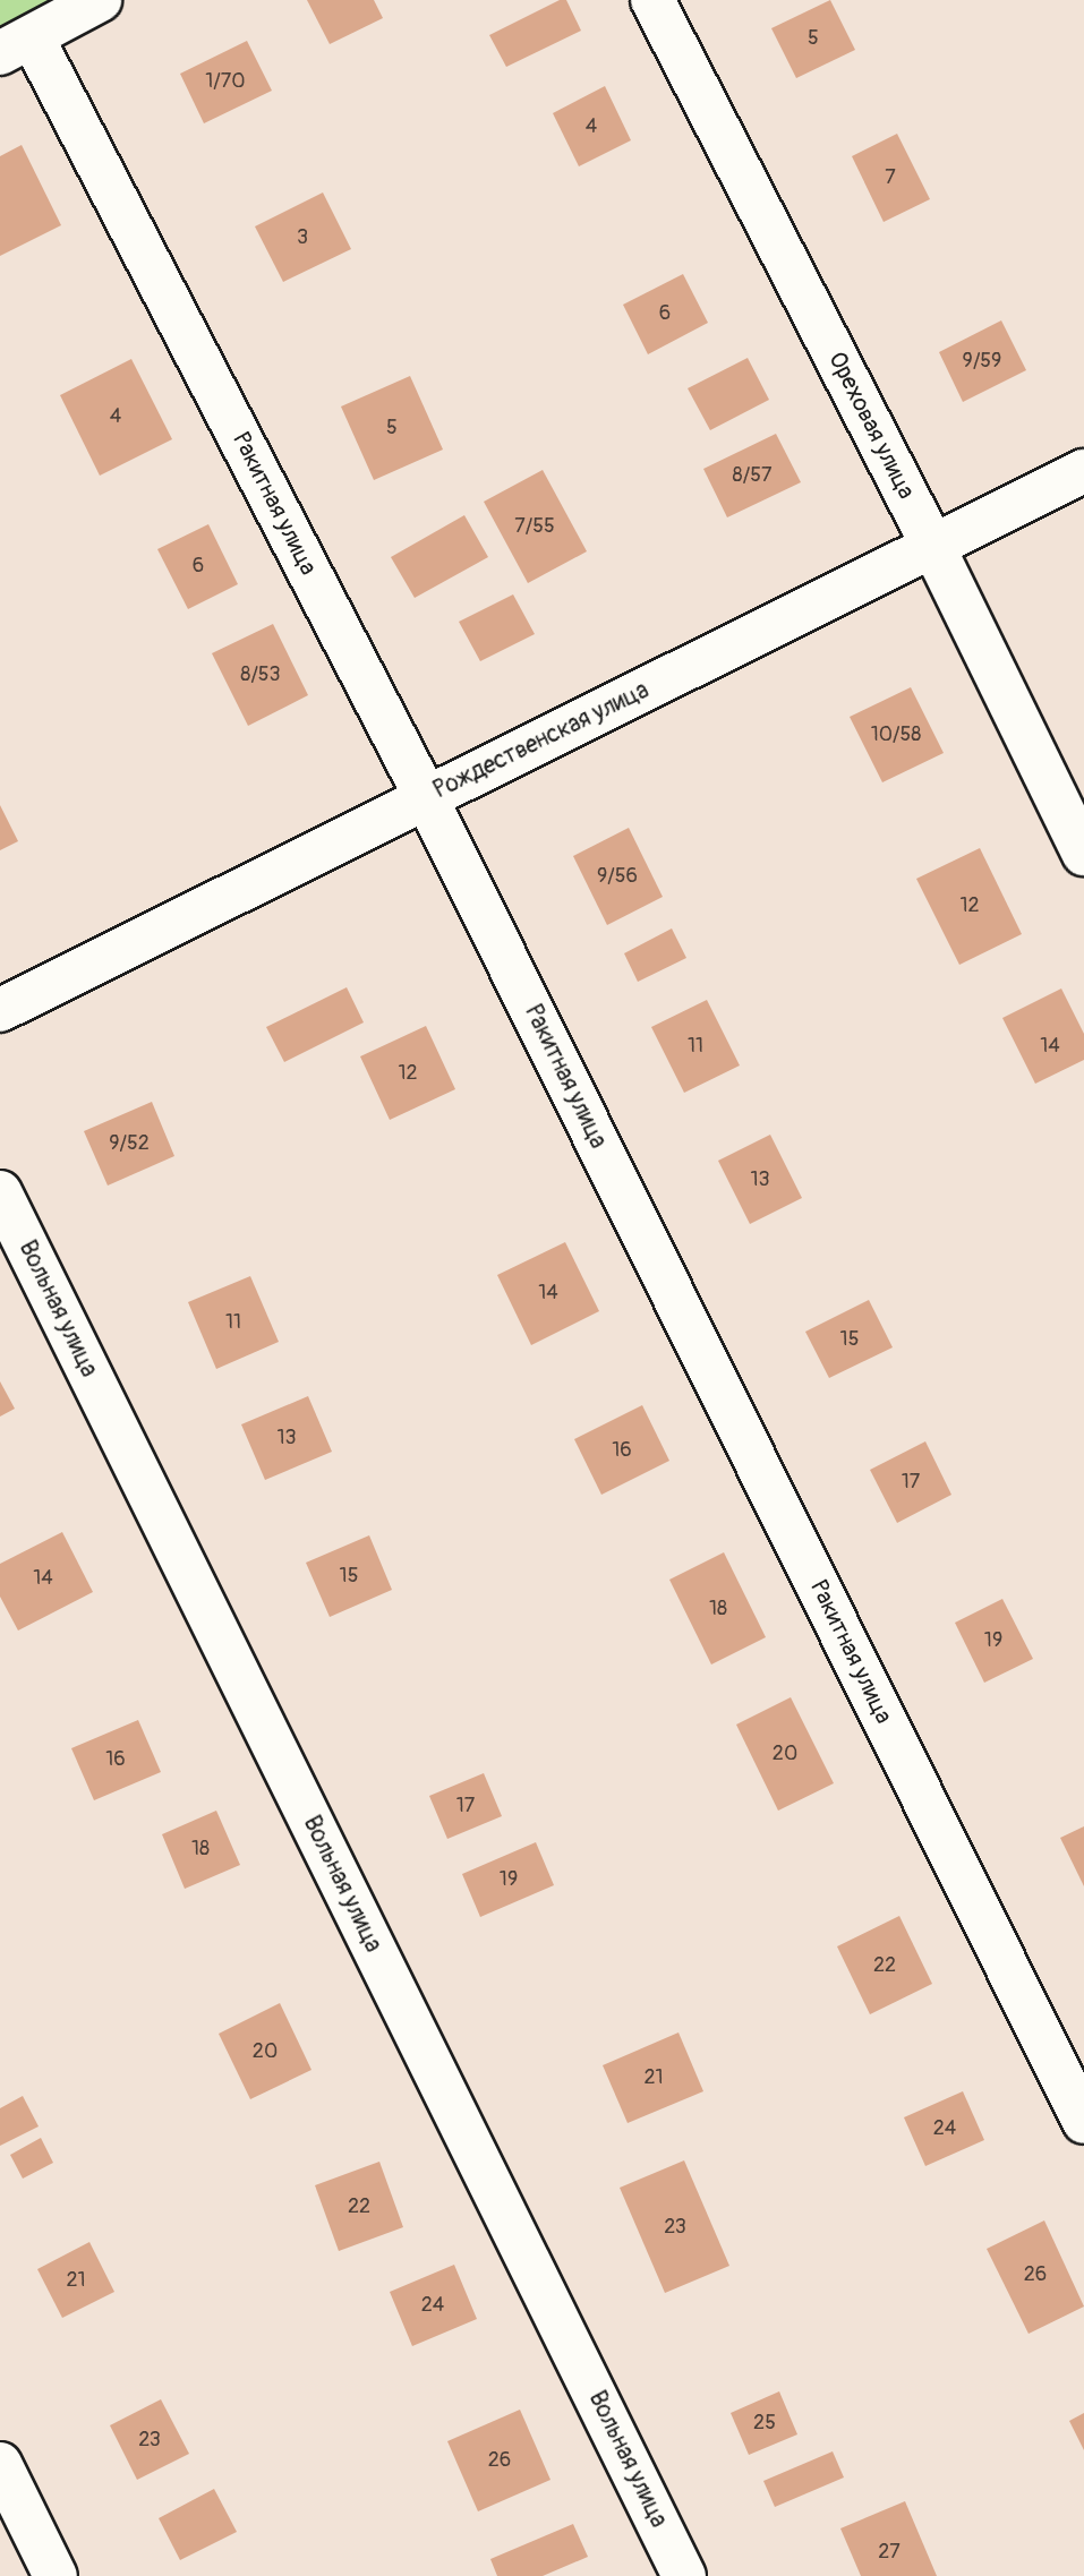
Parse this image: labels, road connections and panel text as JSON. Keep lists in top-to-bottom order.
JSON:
{
  "streets": {
    "street": [
      "Ореховая улица",
      "Ракитная улица",
      "Рождественская улица",
      "Вольная улица"
    ]
  },
  "crossings": [
    ["Ореховая улица", "Рождественская улица"],
    ["Ракитная улица", "Рождественская улица"]
  ],
  "house_numbers": [
    "5",
    "1/70",
    "4",
    "7",
    "3",
    "6",
    "9/59",
    "4",
    "5",
    "8/57",
    "7/55",
    "6",
    "8/53",
    "10/58",
    "9/56",
    "12",
    "11",
    "14",
    "12",
    "9/52",
    "13",
    "14",
    "11",
    "15",
    "13",
    "16",
    "17",
    "15",
    "14",
    "18",
    "19",
    "20",
    "16",
    "17",
    "18",
    "19",
    "22",
    "20",
    "21",
    "24",
    "22",
    "23",
    "26",
    "21",
    "24",
    "25",
    "23",
    "26",
    "27"
  ]
}
